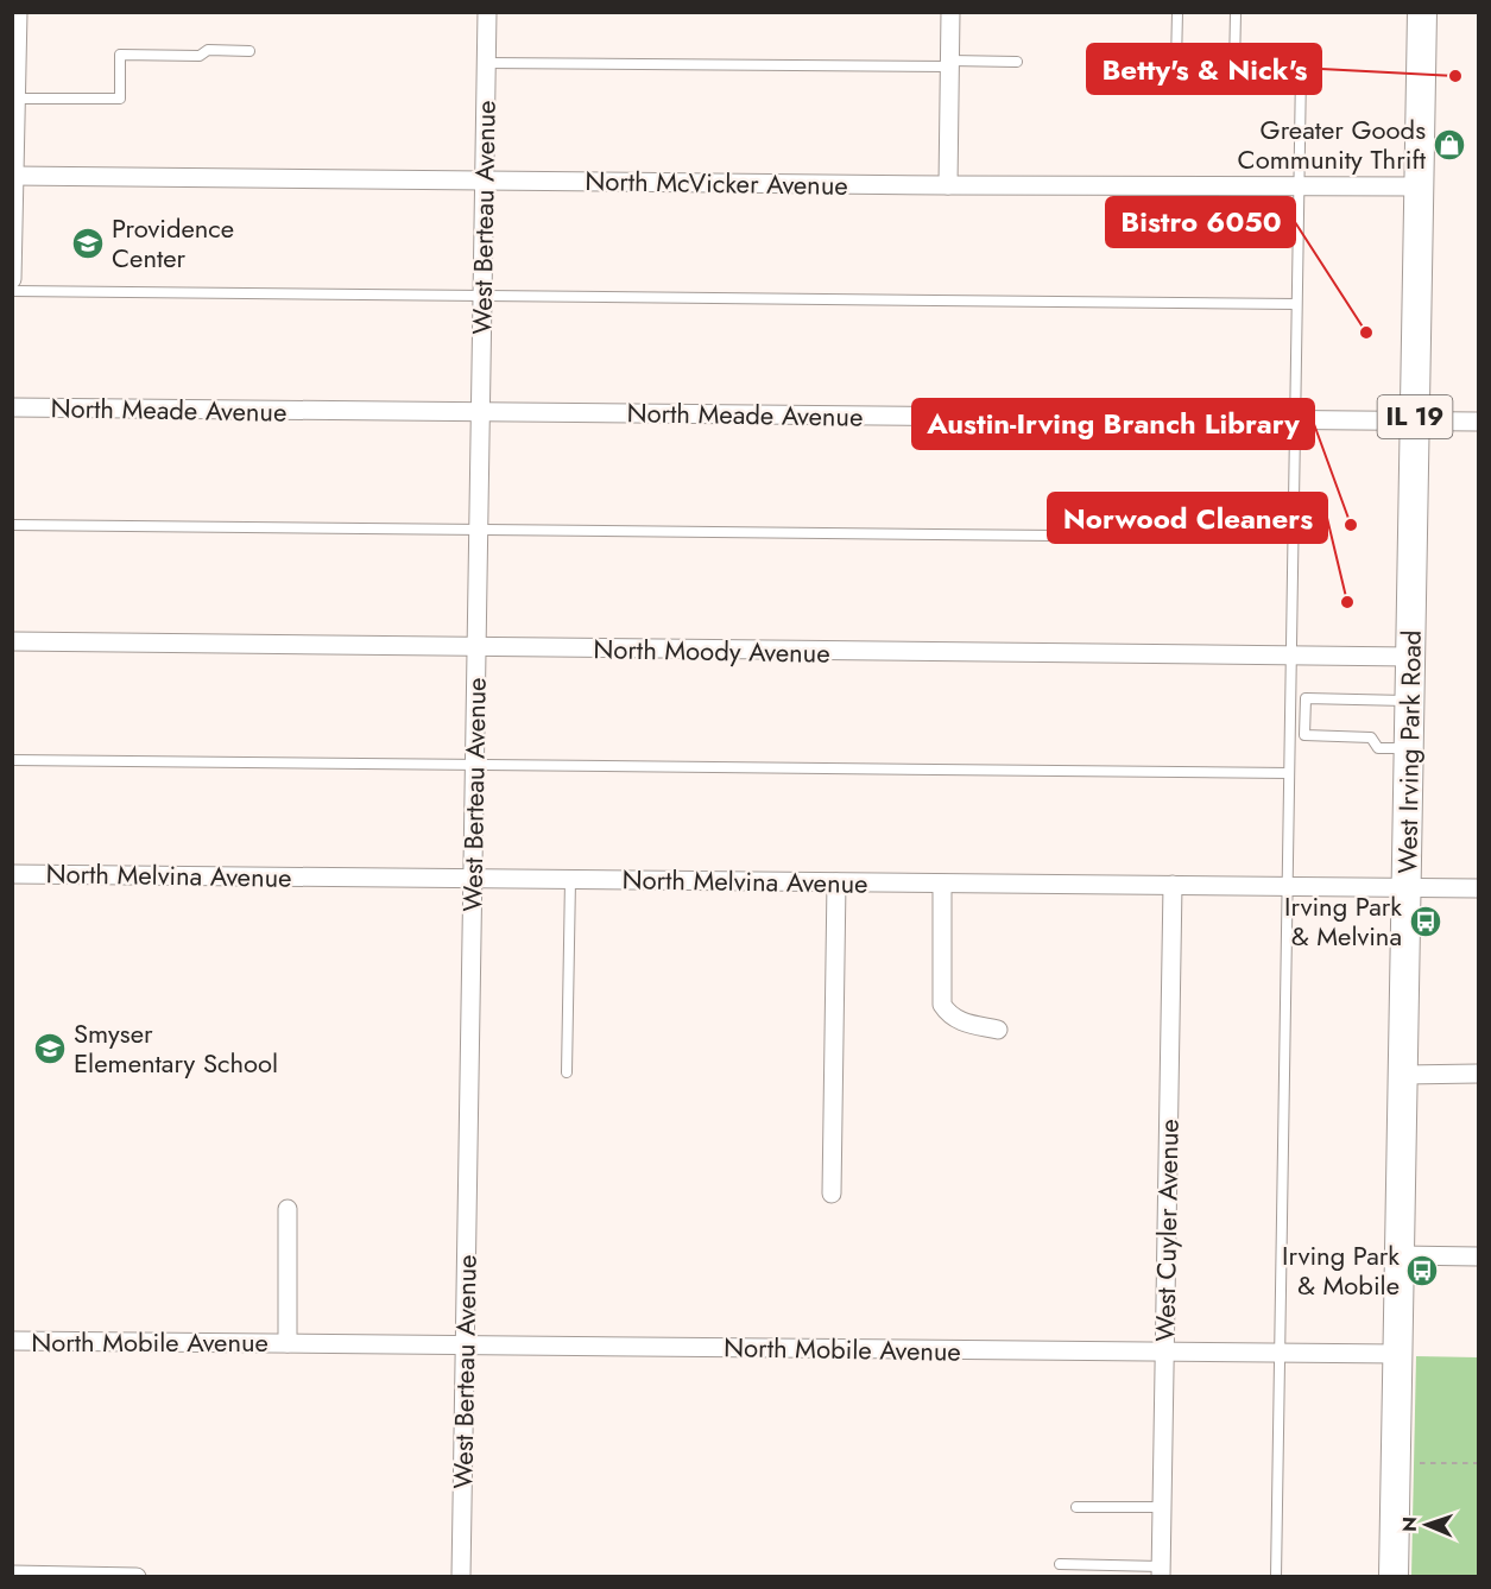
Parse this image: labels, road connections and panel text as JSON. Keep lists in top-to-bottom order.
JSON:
{
  "streets": {
    "main road": ["IL 19", "West Irving Park Road"],
    "street": [
      "North McVicker Avenue",
      "West Berteau Avenue",
      "North Meade Avenue",
      "North Moody Avenue",
      "North Melvina Avenue",
      "West Cuyler Avenue",
      "North Mobile Avenue"
    ]
  },
  "crossings": [
    ["North McVicker Avenue", "West Berteau Avenue"],
    ["North McVicker Avenue", "West Irving Park Road"],
    ["West Berteau Avenue", "North Meade Avenue"],
    ["West Berteau Avenue", "North Moody Avenue"],
    ["West Berteau Avenue", "North Melvina Avenue"],
    ["West Berteau Avenue", "North Mobile Avenue"],
    ["North Meade Avenue", "West Irving Park Road"],
    ["North Moody Avenue", "West Irving Park Road"],
    ["West Irving Park Road", "North Melvina Avenue"],
    ["West Irving Park Road", "North Mobile Avenue"],
    ["North Melvina Avenue", "West Cuyler Avenue"],
    ["West Cuyler Avenue", "North Mobile Avenue"]
  ],
  "places": {
    "other": [
      "Betty's & Nick's",
      "Bistro 6050",
      "Austin-Irving Branch Library",
      "Norwood Cleaners"
    ],
    "shop": ["Greater Goods Community Thrift"],
    "school or university": ["Providence Center", "Smyser Elementary School"],
    "bus stop": ["Irving Park & Melvina", "Irving Park & Mobile"]
  },
  "north": "left"
}
